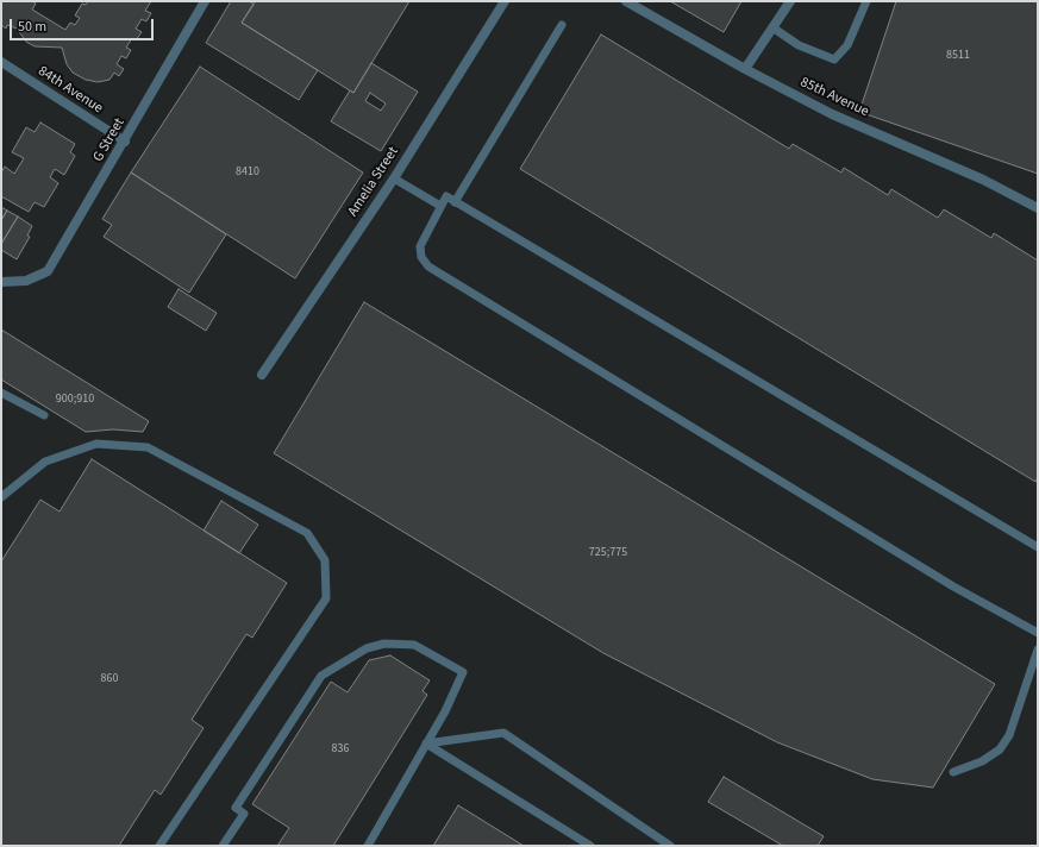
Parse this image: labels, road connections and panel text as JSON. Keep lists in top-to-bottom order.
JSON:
{
  "streets": {
    "street": [
      "84th Avenue",
      "85th Avenue",
      "G Street",
      "Amelia Street"
    ]
  },
  "crossings": [
    ["84th Avenue", "G Street"]
  ],
  "house_numbers": [
    "8511",
    "8410",
    "900;910",
    "725;775",
    "860",
    "836"
  ],
  "scale_bar": "50 m"
}
